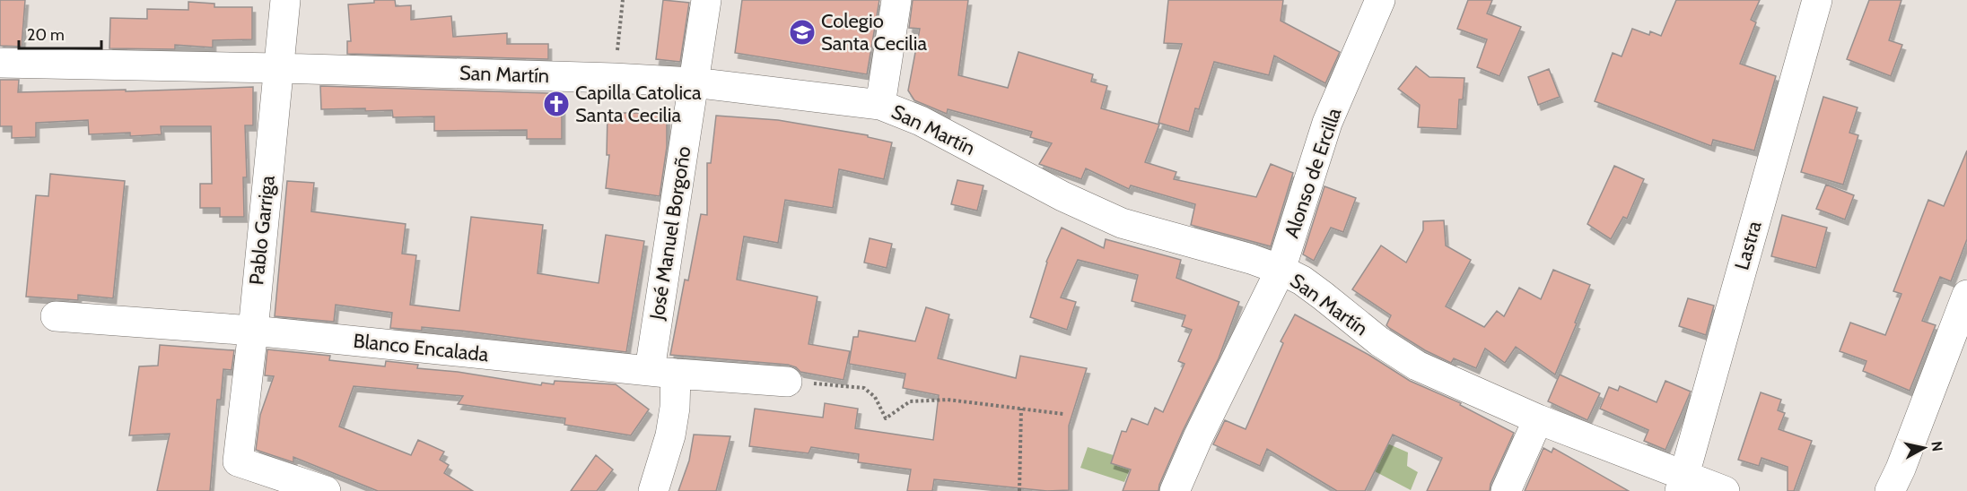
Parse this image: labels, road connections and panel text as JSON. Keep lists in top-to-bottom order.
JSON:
{
  "streets": {
    "street": [
      "San Martín",
      "Alonso de Ercilla",
      "Pablo Garriga",
      "José Manuel Borgoño",
      "Lastra",
      "Blanco Encalada"
    ]
  },
  "crossings": [
    ["San Martín", "Alonso de Ercilla"],
    ["San Martín", "Pablo Garriga"],
    ["San Martín", "José Manuel Borgoño"],
    ["San Martín", "Lastra"],
    ["Pablo Garriga", "Blanco Encalada"],
    ["José Manuel Borgoño", "Blanco Encalada"]
  ],
  "places": {
    "school or university": ["Colegio Santa Cecilia"],
    "church": ["Capilla Catolica Santa Cecilia"]
  },
  "scale_bar": "20 m",
  "north": "right"
}
